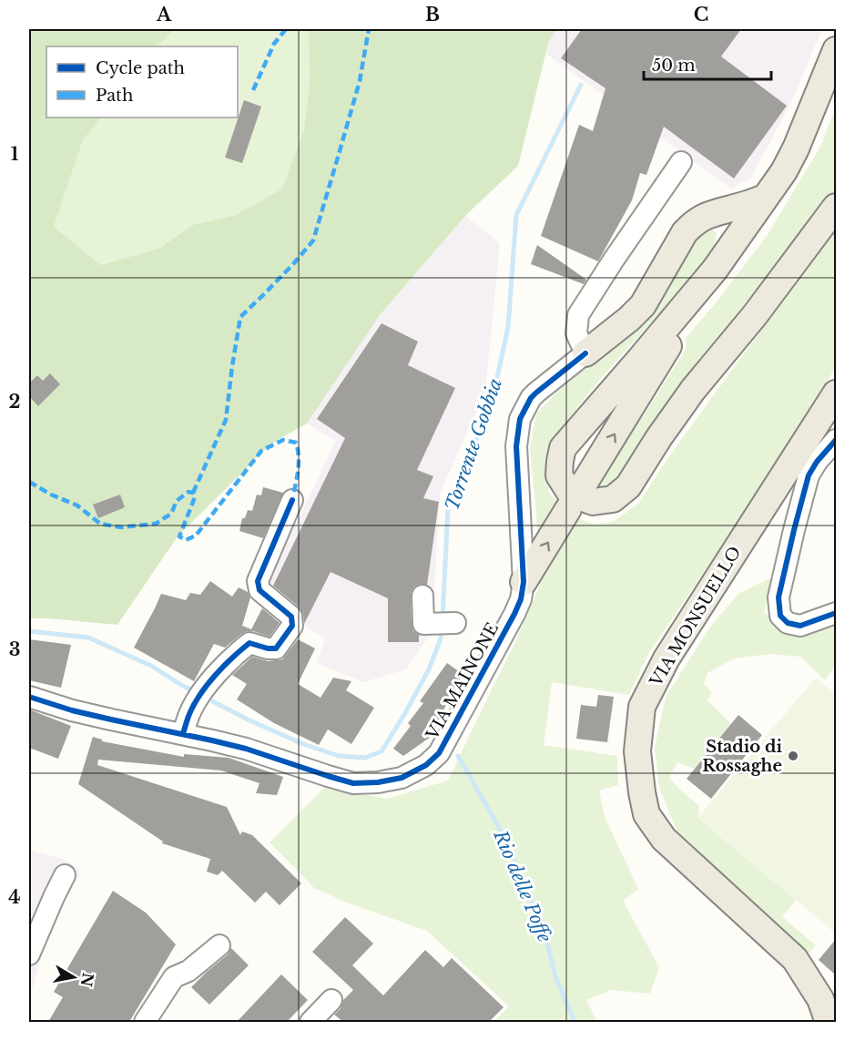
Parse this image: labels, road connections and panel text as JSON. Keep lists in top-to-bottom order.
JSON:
{
  "streets": {
    "main road": ["VIA MONSUELLO"],
    "street": ["VIA MAINONE"]
  },
  "water": ["Torrente Gobbia", "Rio delle Poffe"],
  "places": ["Stadio di Rossaghe"],
  "legend": ["Cycle path", "Path"],
  "scale_bar": "50 m",
  "north": "right",
  "grid": {
    "columns": ["A", "B", "C"],
    "rows": [
      "1",
      "2",
      "3",
      "4"
    ]
  }
}
